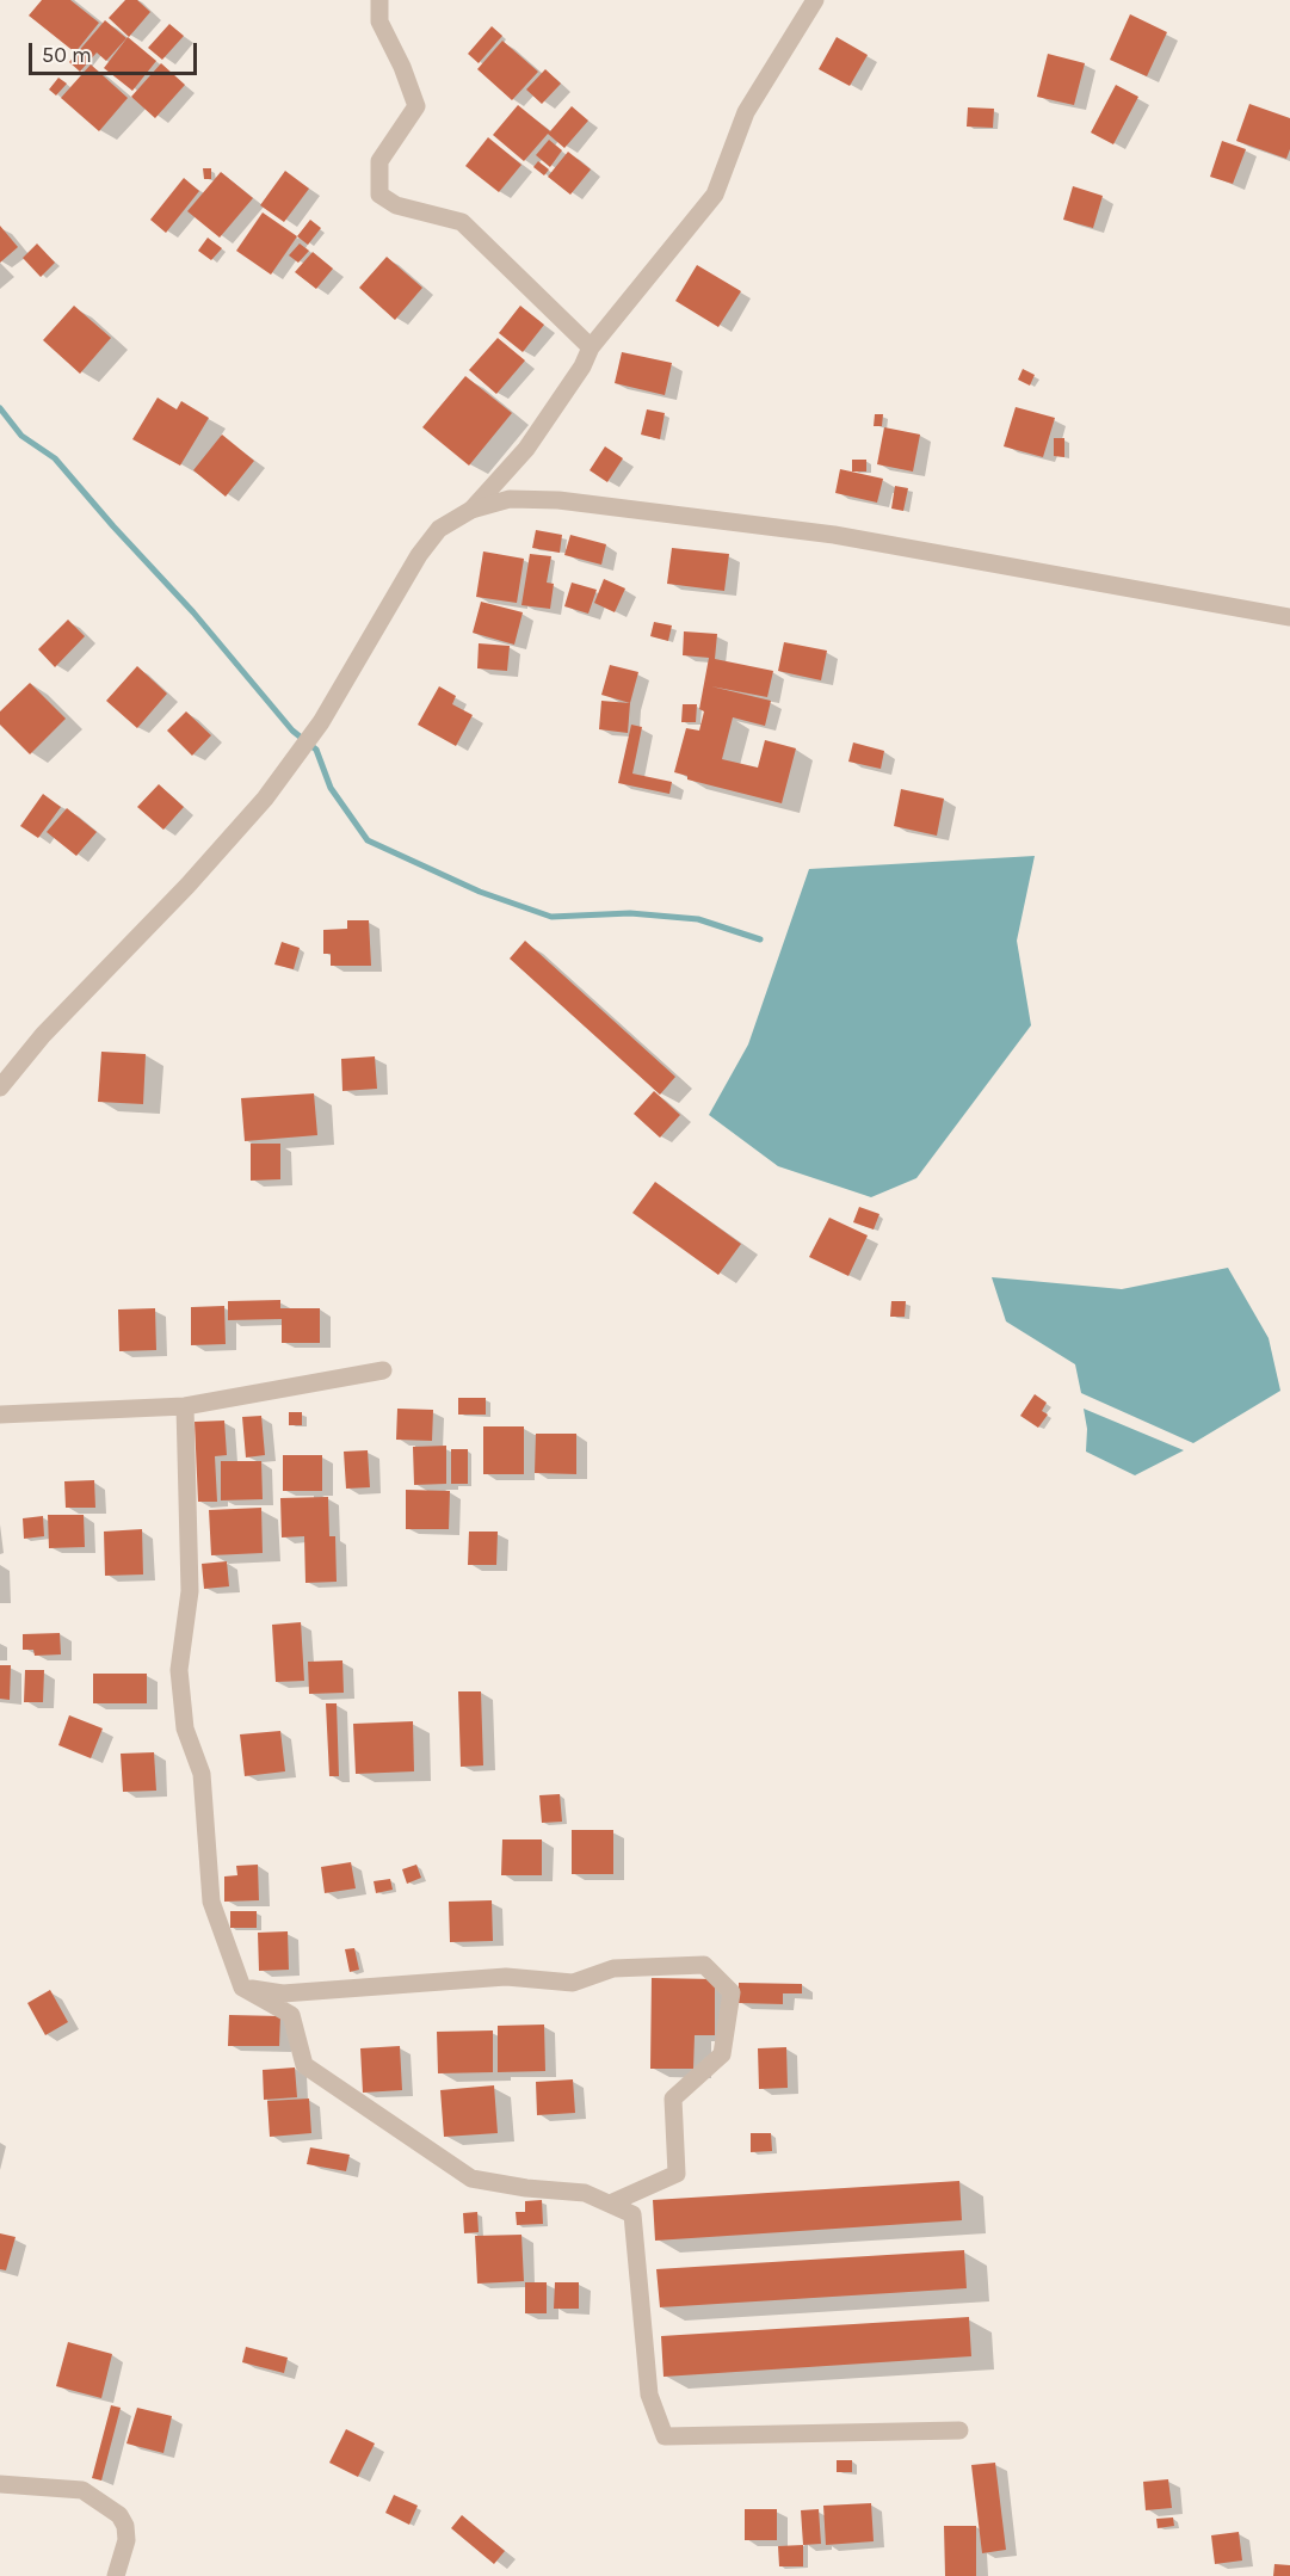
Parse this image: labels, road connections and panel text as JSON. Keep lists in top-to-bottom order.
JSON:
{
  "scale_bar": "50 m"
}
